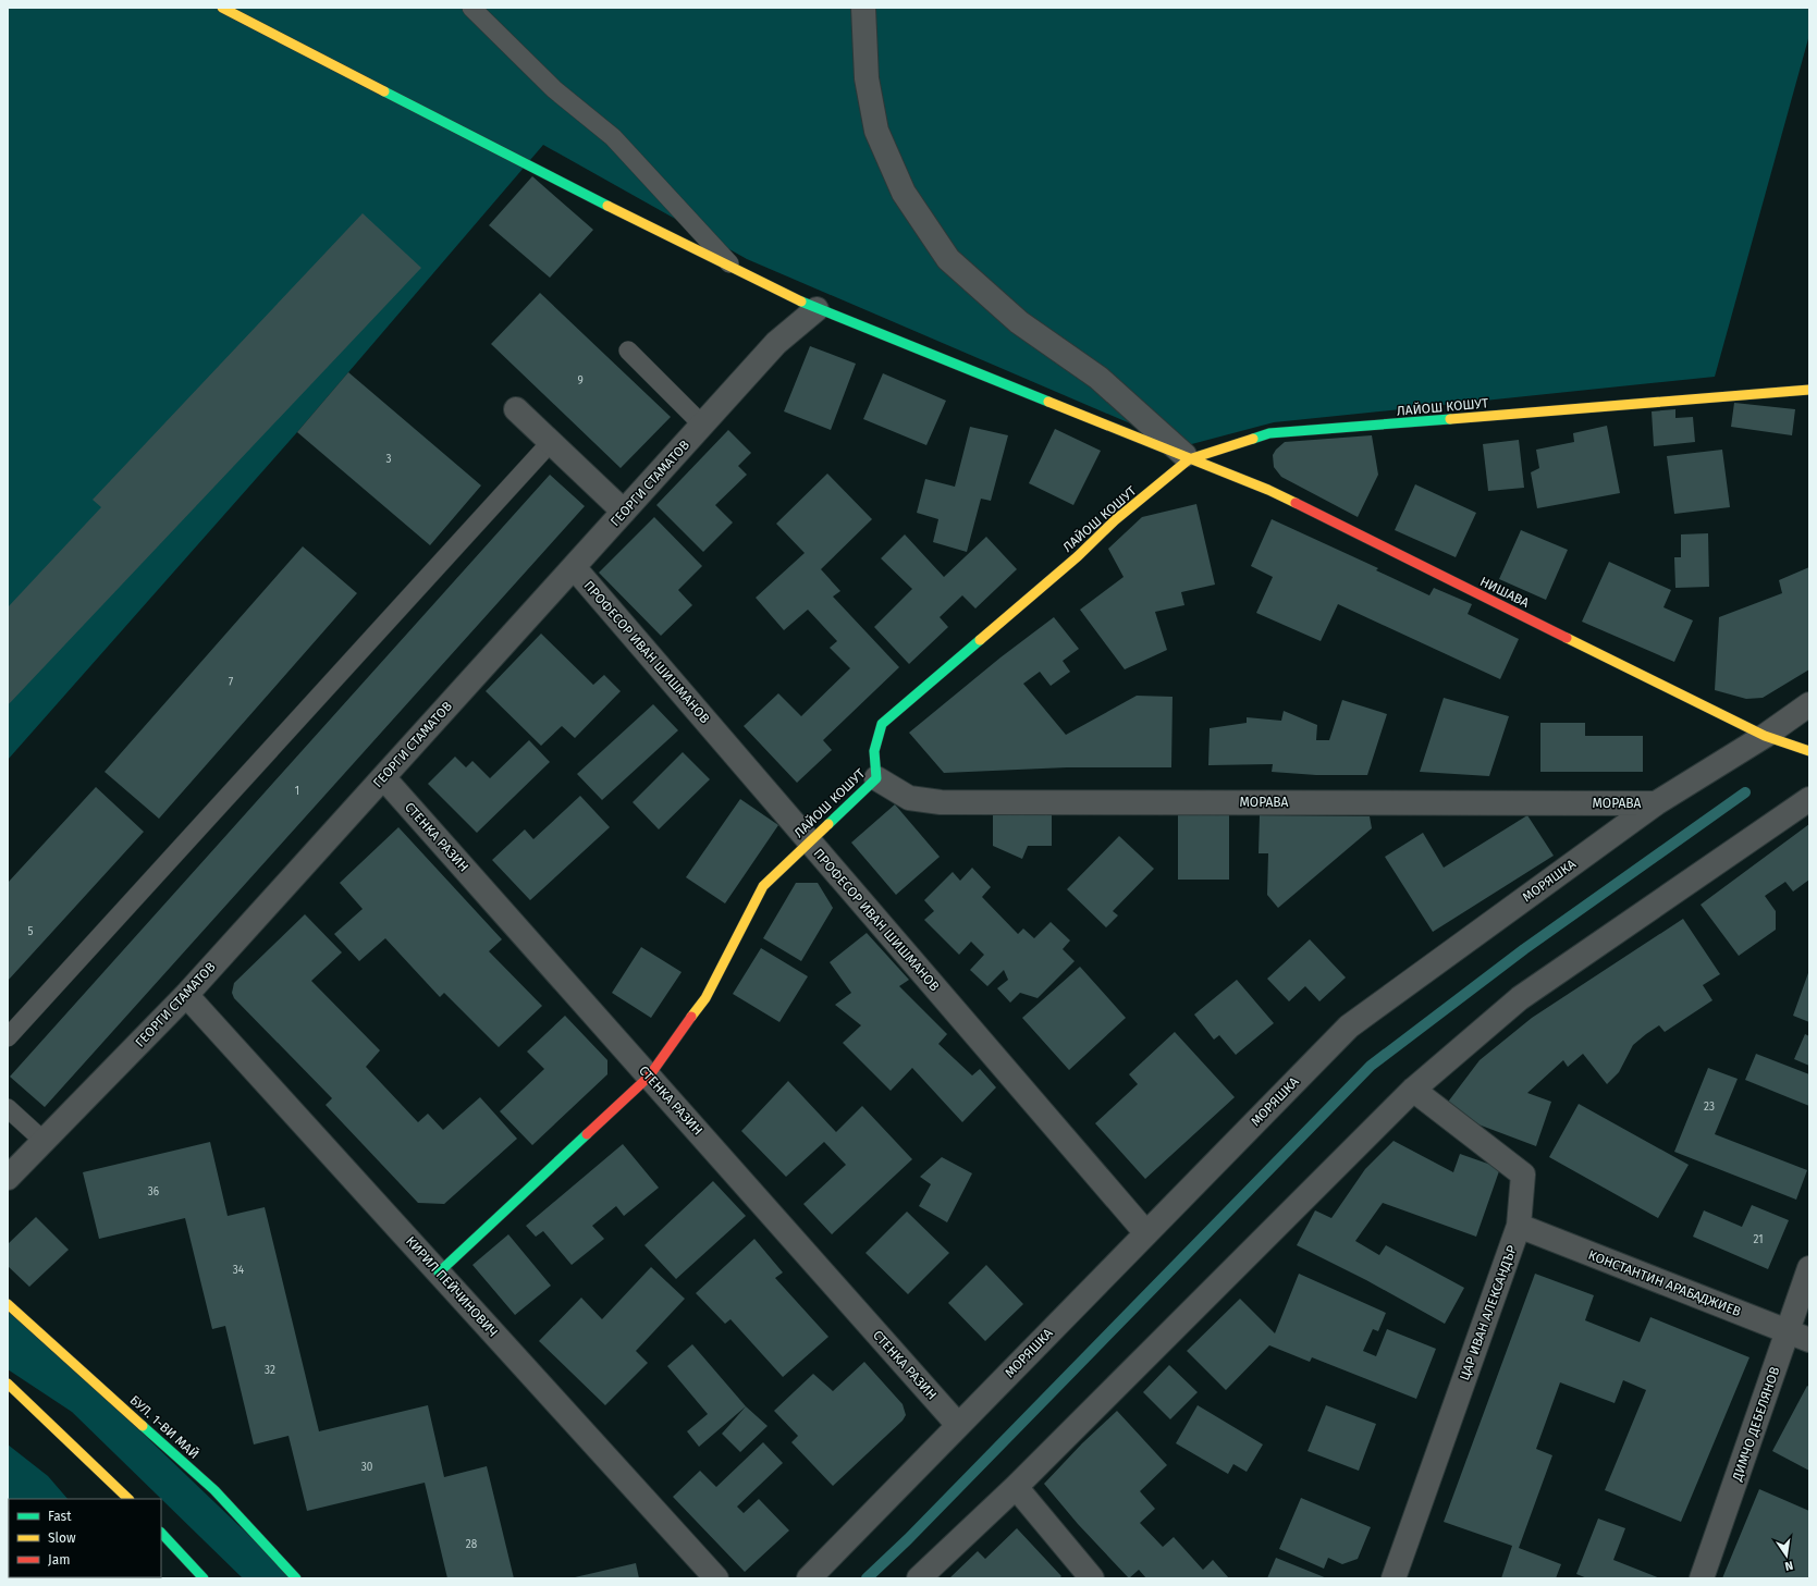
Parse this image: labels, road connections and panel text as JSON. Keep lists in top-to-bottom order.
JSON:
{
  "streets": {
    "street": [
      "ЛАЙОШ КОШУТ",
      "ГЕОРГИ СТАМАТОВ",
      "НИШАВА",
      "ПРОФЕСОР ИВАН ШИШМАНОВ",
      "МОРАВА",
      "СТЕНКА РАЗИН",
      "МОРЯШКА",
      "КОНСТАНТИН АРАБАДЖИЕВ",
      "КИРИЛ ПЕЙЧИНОВИЧ",
      "ЦАР ИВАН АЛЕКСАНДЪР",
      "ДИМЧО ДЕБЕЛЯНОВ",
      "БУЛ. 1-ВИ МАЙ"
    ]
  },
  "crossings": [
    ["ЛАЙОШ КОШУТ", "НИШАВА"],
    ["ЛАЙОШ КОШУТ", "ПРОФЕСОР ИВАН ШИШМАНОВ"],
    ["ЛАЙОШ КОШУТ", "МОРАВА"],
    ["ЛАЙОШ КОШУТ", "СТЕНКА РАЗИН"],
    ["ЛАЙОШ КОШУТ", "КИРИЛ ПЕЙЧИНОВИЧ"],
    ["ГЕОРГИ СТАМАТОВ", "НИШАВА"],
    ["ГЕОРГИ СТАМАТОВ", "ПРОФЕСОР ИВАН ШИШМАНОВ"],
    ["ГЕОРГИ СТАМАТОВ", "СТЕНКА РАЗИН"],
    ["ГЕОРГИ СТАМАТОВ", "КИРИЛ ПЕЙЧИНОВИЧ"],
    ["НИШАВА", "МОРЯШКА"],
    ["ПРОФЕСОР ИВАН ШИШМАНОВ", "МОРЯШКА"],
    ["МОРАВА", "МОРЯШКА"],
    ["СТЕНКА РАЗИН", "МОРЯШКА"],
    ["КОНСТАНТИН АРАБАДЖИЕВ", "ЦАР ИВАН АЛЕКСАНДЪР"],
    ["КОНСТАНТИН АРАБАДЖИЕВ", "ДИМЧО ДЕБЕЛЯНОВ"]
  ],
  "house_numbers": [
    "9",
    "3",
    "7",
    "1",
    "5",
    "23",
    "36",
    "21",
    "34",
    "32",
    "30",
    "28"
  ],
  "legend": ["Fast", "Slow", "Jam"],
  "north": "bottom"
}
